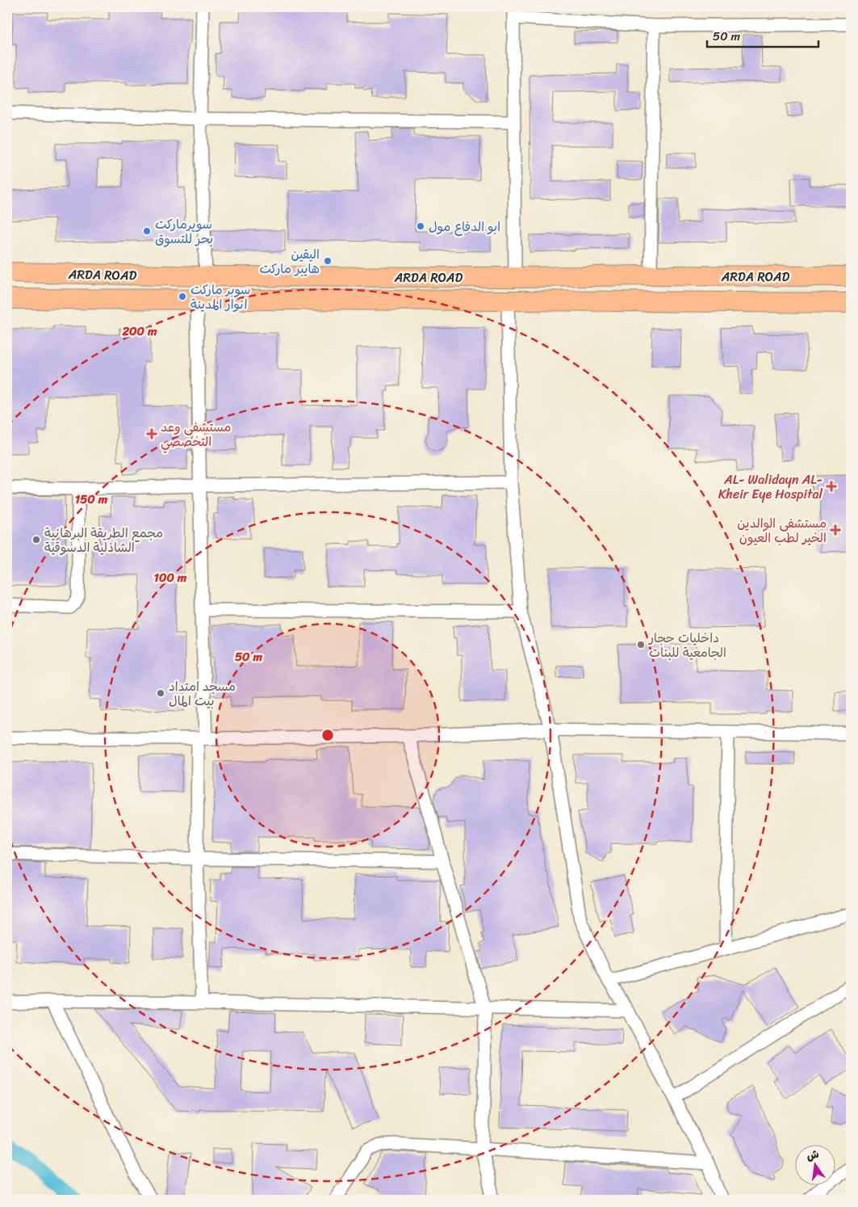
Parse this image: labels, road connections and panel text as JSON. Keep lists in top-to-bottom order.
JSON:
{
  "streets": {
    "main road": ["ARDA ROAD"]
  },
  "places": {
    "other": [
      "ابو الدفاع مول",
      "سوپرمارکت بحر للتسوق",
      "اليقين هايبر ماركت",
      "سوبر ماركت انوار المدينة",
      "مجمع الطريقة البرهانية الشاذلية الدسوقية",
      "داخليات حجار الجامعية للبنات",
      "مسجد امتداد بيت المال"
    ],
    "health": ["مستشفى وعد التخصصي", "AL- Walidayn AL- Kheir Eye Hospital", "مستشفى الوالدين الخير لطب العيون"]
  },
  "scale_bar": "50 m",
  "north": "top",
  "rings": [
    "200 m",
    "150 m",
    "100 m",
    "50 m"
  ]
}
